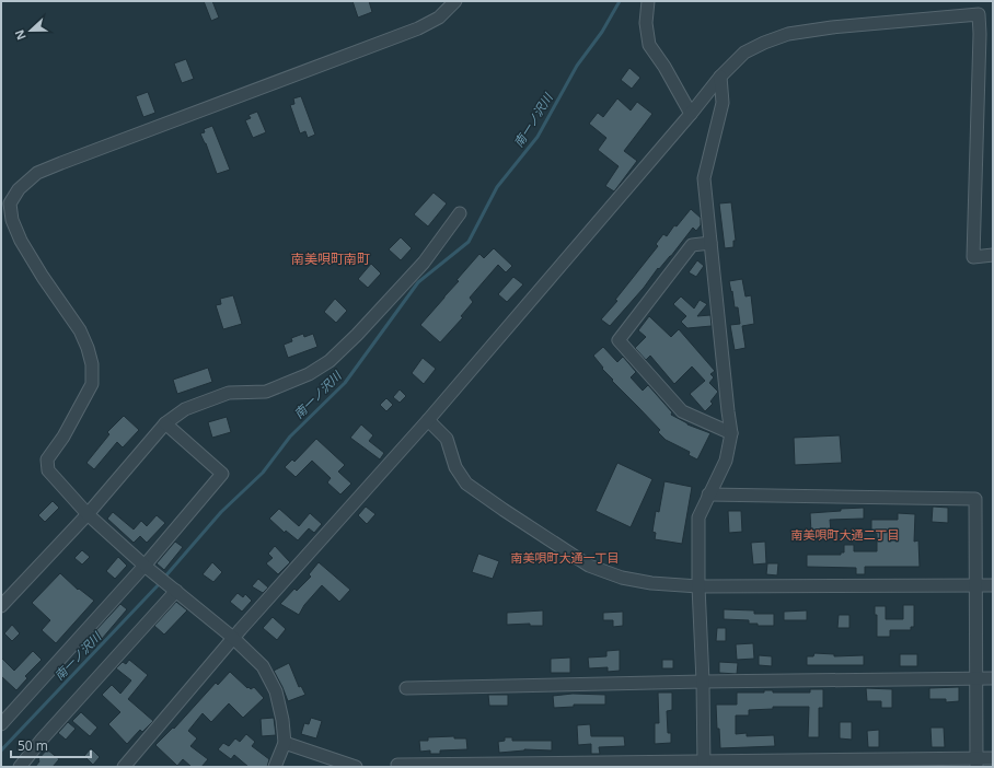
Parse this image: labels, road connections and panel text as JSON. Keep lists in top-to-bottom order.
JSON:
{
  "districts": ["南美唄町南町", "南美唄町大通二丁目", "南美唄町大通一丁目"],
  "water": ["南一ノ沢川"],
  "scale_bar": "50 m",
  "north": "left"
}
